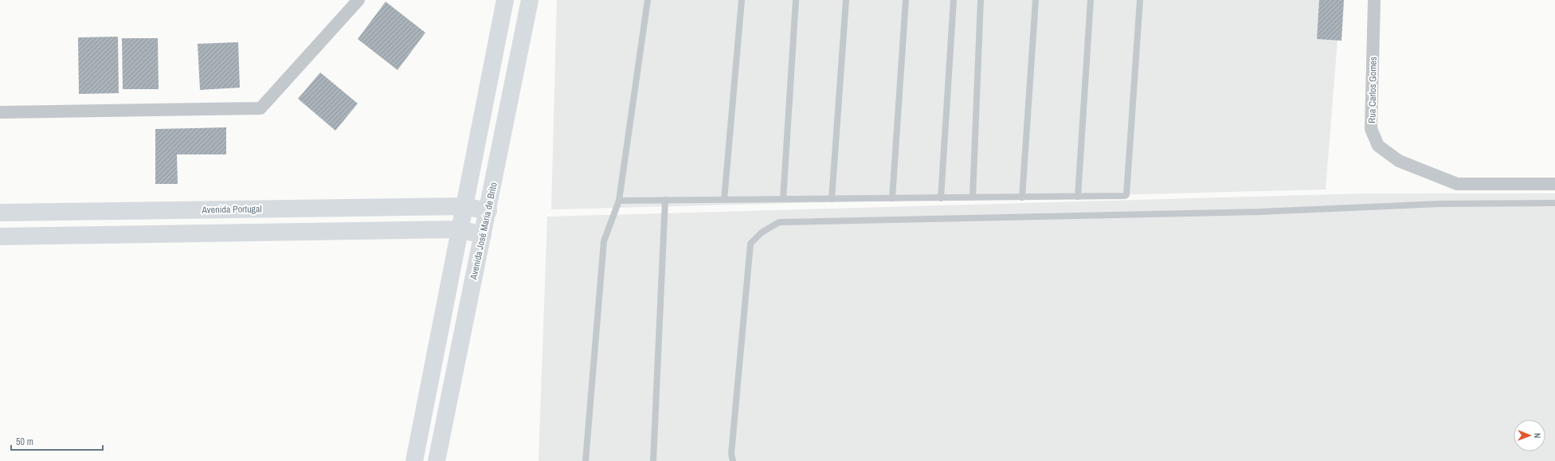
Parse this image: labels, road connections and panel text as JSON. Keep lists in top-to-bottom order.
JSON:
{
  "streets": {
    "main road": ["Avenida Portugal", "Avenida José Maria de Brito"],
    "street": ["Rua Carlos Gomes"]
  },
  "crossings": [
    ["Avenida Portugal", "Avenida José Maria de Brito"]
  ],
  "scale_bar": "50 m",
  "north": "right"
}
